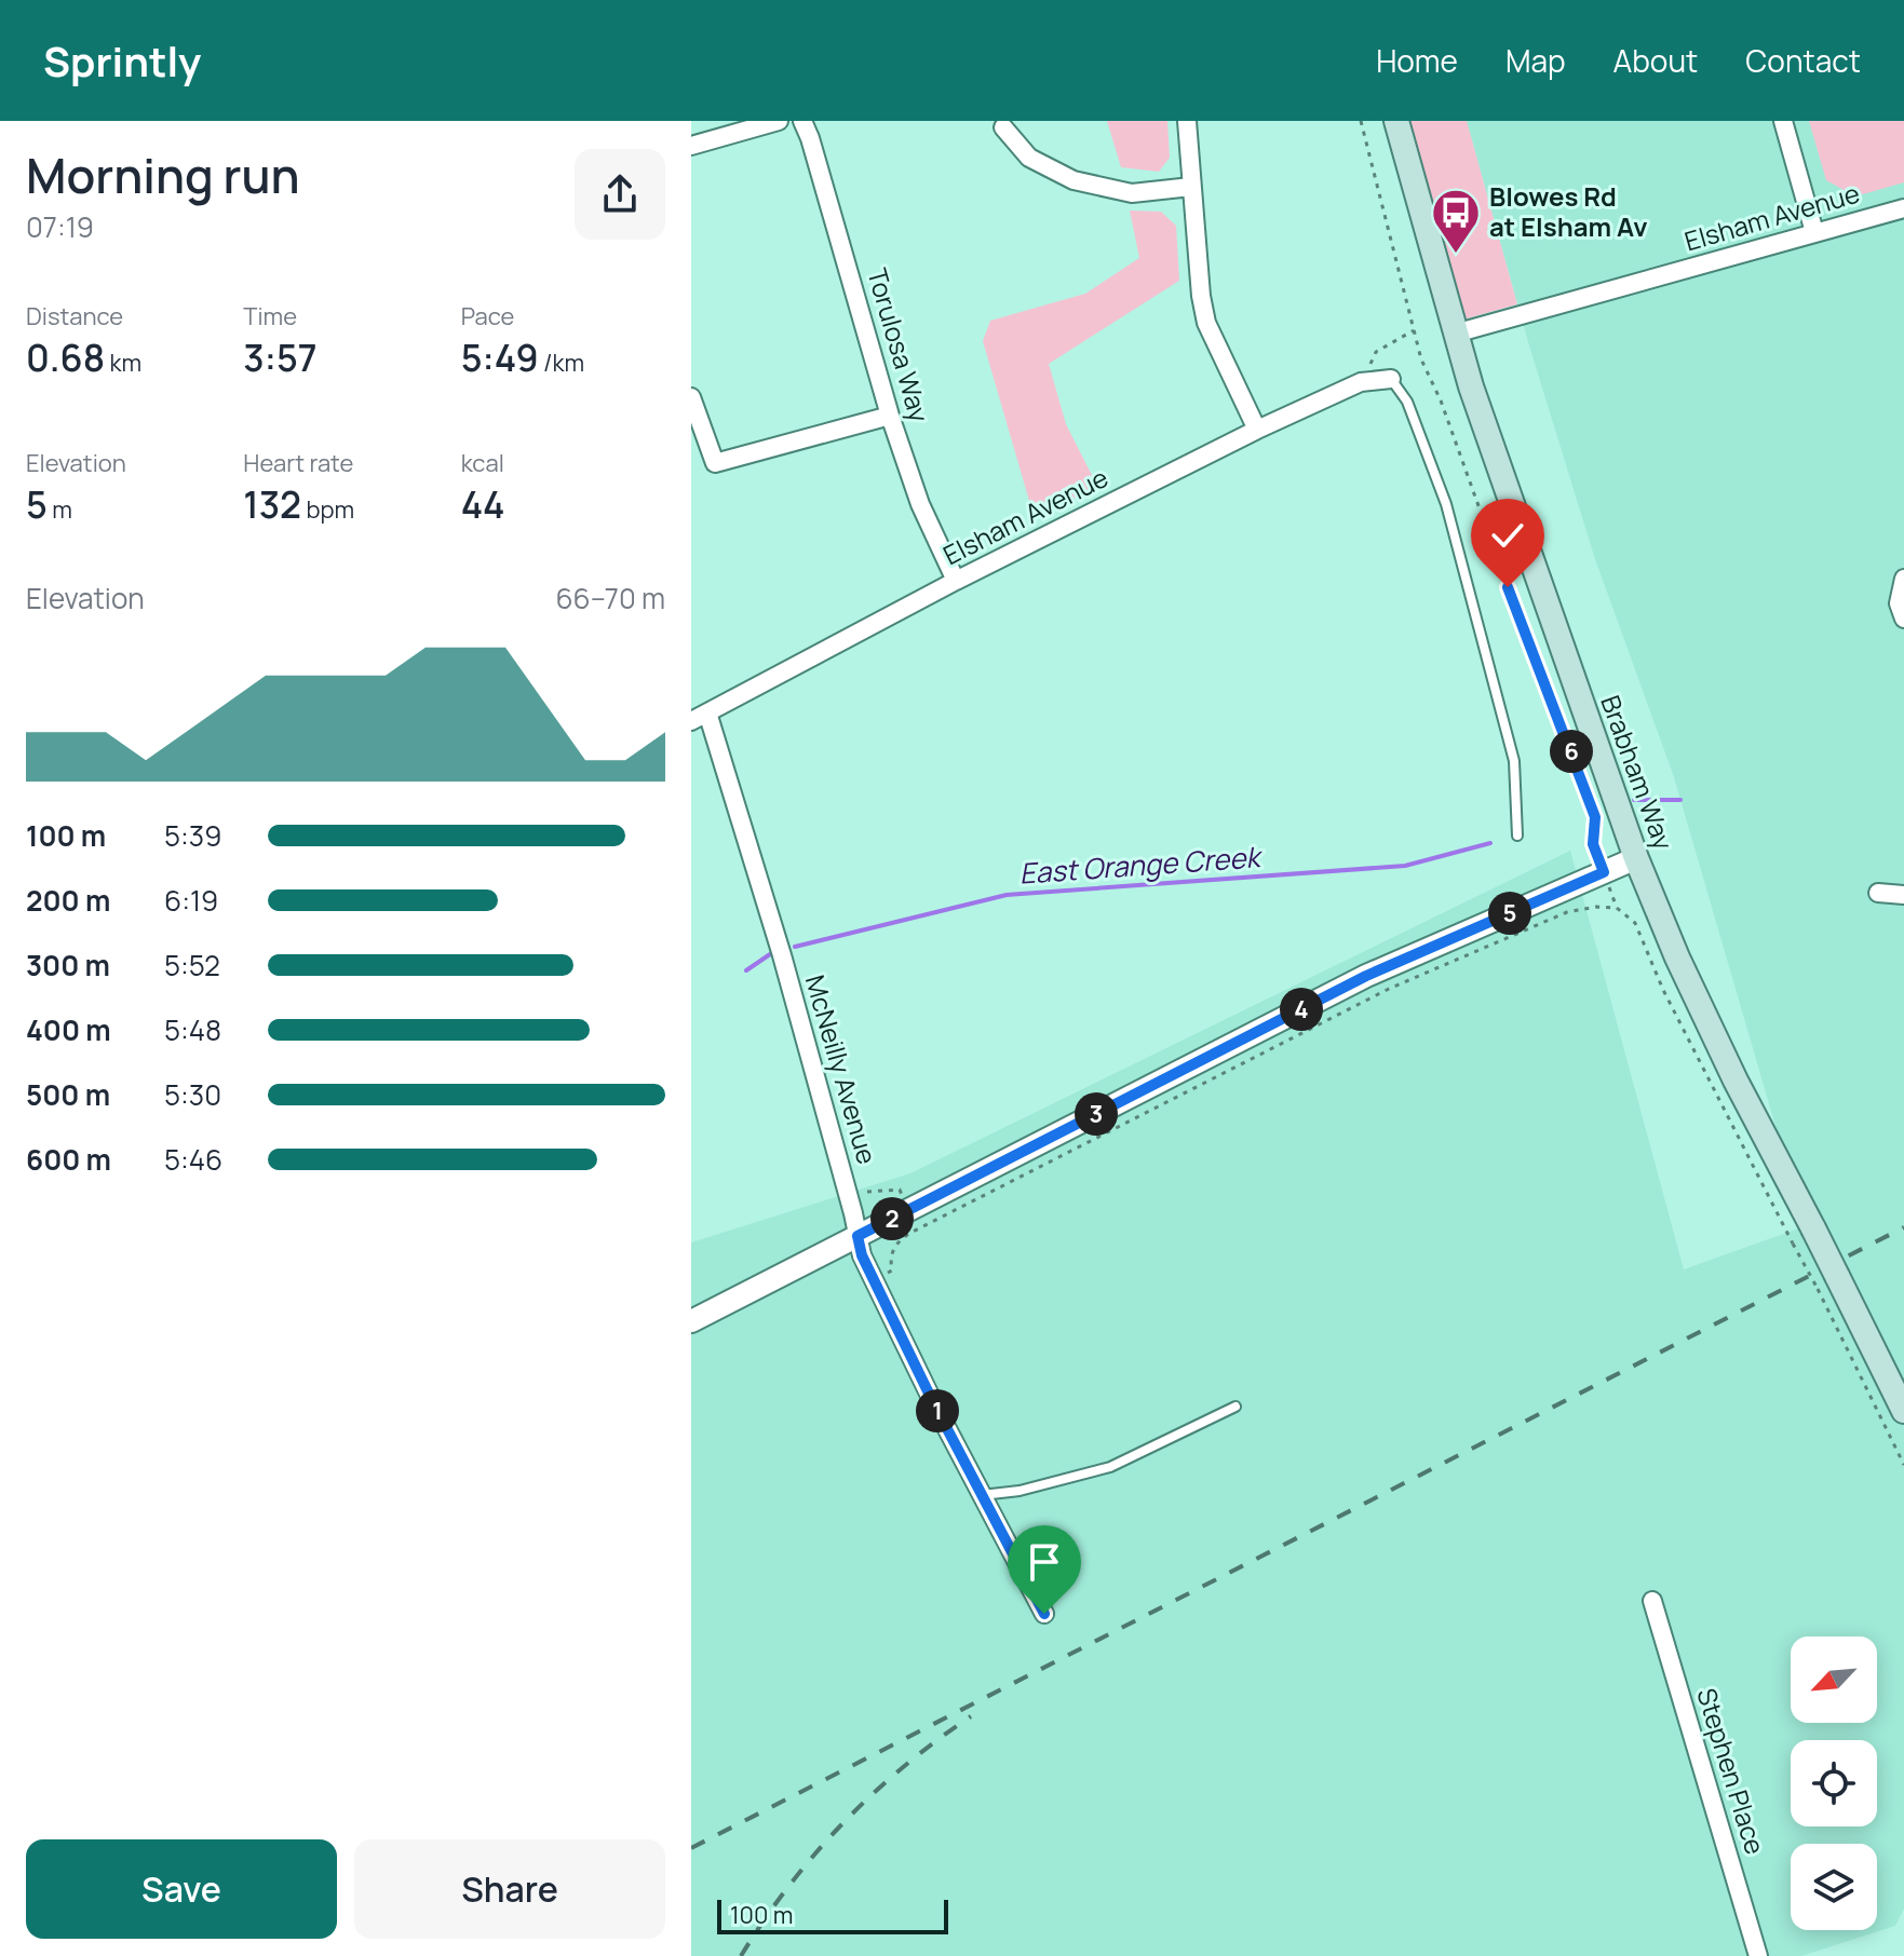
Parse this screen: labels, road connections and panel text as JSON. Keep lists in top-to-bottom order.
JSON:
{
  "streets": {
    "main road": ["Brabham Way"],
    "street": [
      "Elsham Avenue",
      "Torulosa Way",
      "McNeilly Avenue",
      "Stephen Place"
    ]
  },
  "crossings": [
    ["Elsham Avenue", "Torulosa Way"],
    ["Elsham Avenue", "Brabham Way"],
    ["Elsham Avenue", "McNeilly Avenue"]
  ],
  "water": ["East Orange Creek"],
  "places": {
    "bus stop": ["Blowes Rd at Elsham Av"]
  },
  "scale_bar": "100 m",
  "north": "bottom left",
  "page": {
    "header": "Sprintly",
    "nav": [
      "Home",
      "Map",
      "About",
      "Contact"
    ],
    "heading": ["Morning run", "07:19"],
    "stats": [
      ["Distance", "0.68 km"],
      ["Time", "3:57"],
      ["Pace", "5:49 /km"],
      ["Elevation", "5 m"],
      ["Heart rate", "132 bpm"],
      ["kcal", "44"]
    ],
    "chart": ["Elevation", "66–70 m"],
    "pins": [
      "6",
      "5",
      "4",
      "3",
      "2",
      "1"
    ],
    "list": [
      {
        "name": "100 m",
        "note": "5:39"
      },
      {
        "name": "200 m",
        "note": "6:19"
      },
      {
        "name": "300 m",
        "note": "5:52"
      },
      {
        "name": "400 m",
        "note": "5:48"
      },
      {
        "name": "500 m",
        "note": "5:30"
      },
      {
        "name": "600 m",
        "note": "5:46"
      }
    ],
    "buttons": ["Save", "Share"],
    "scale": "100 m"
  }
}
